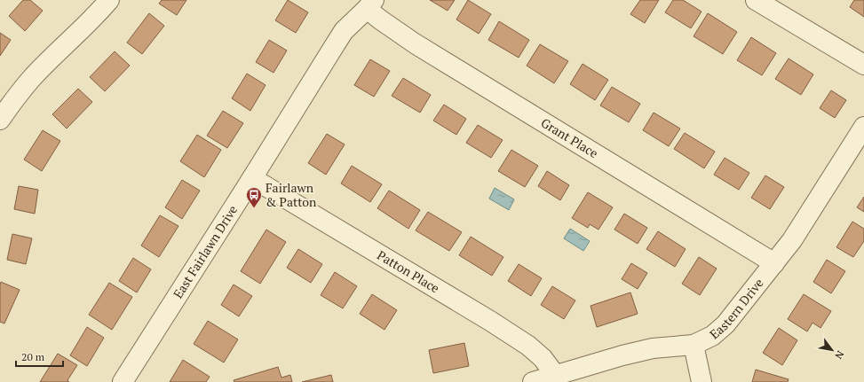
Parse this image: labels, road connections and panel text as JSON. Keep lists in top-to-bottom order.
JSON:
{
  "streets": {
    "street": [
      "Grant Place",
      "East Fairlawn Drive",
      "Patton Place",
      "Eastern Drive"
    ]
  },
  "crossings": [
    ["Grant Place", "East Fairlawn Drive"],
    ["Grant Place", "Eastern Drive"],
    ["East Fairlawn Drive", "Patton Place"],
    ["Patton Place", "Eastern Drive"]
  ],
  "places": {
    "bus stop": ["Fairlawn & Patton"]
  },
  "scale_bar": "20 m",
  "north": "bottom right"
}
